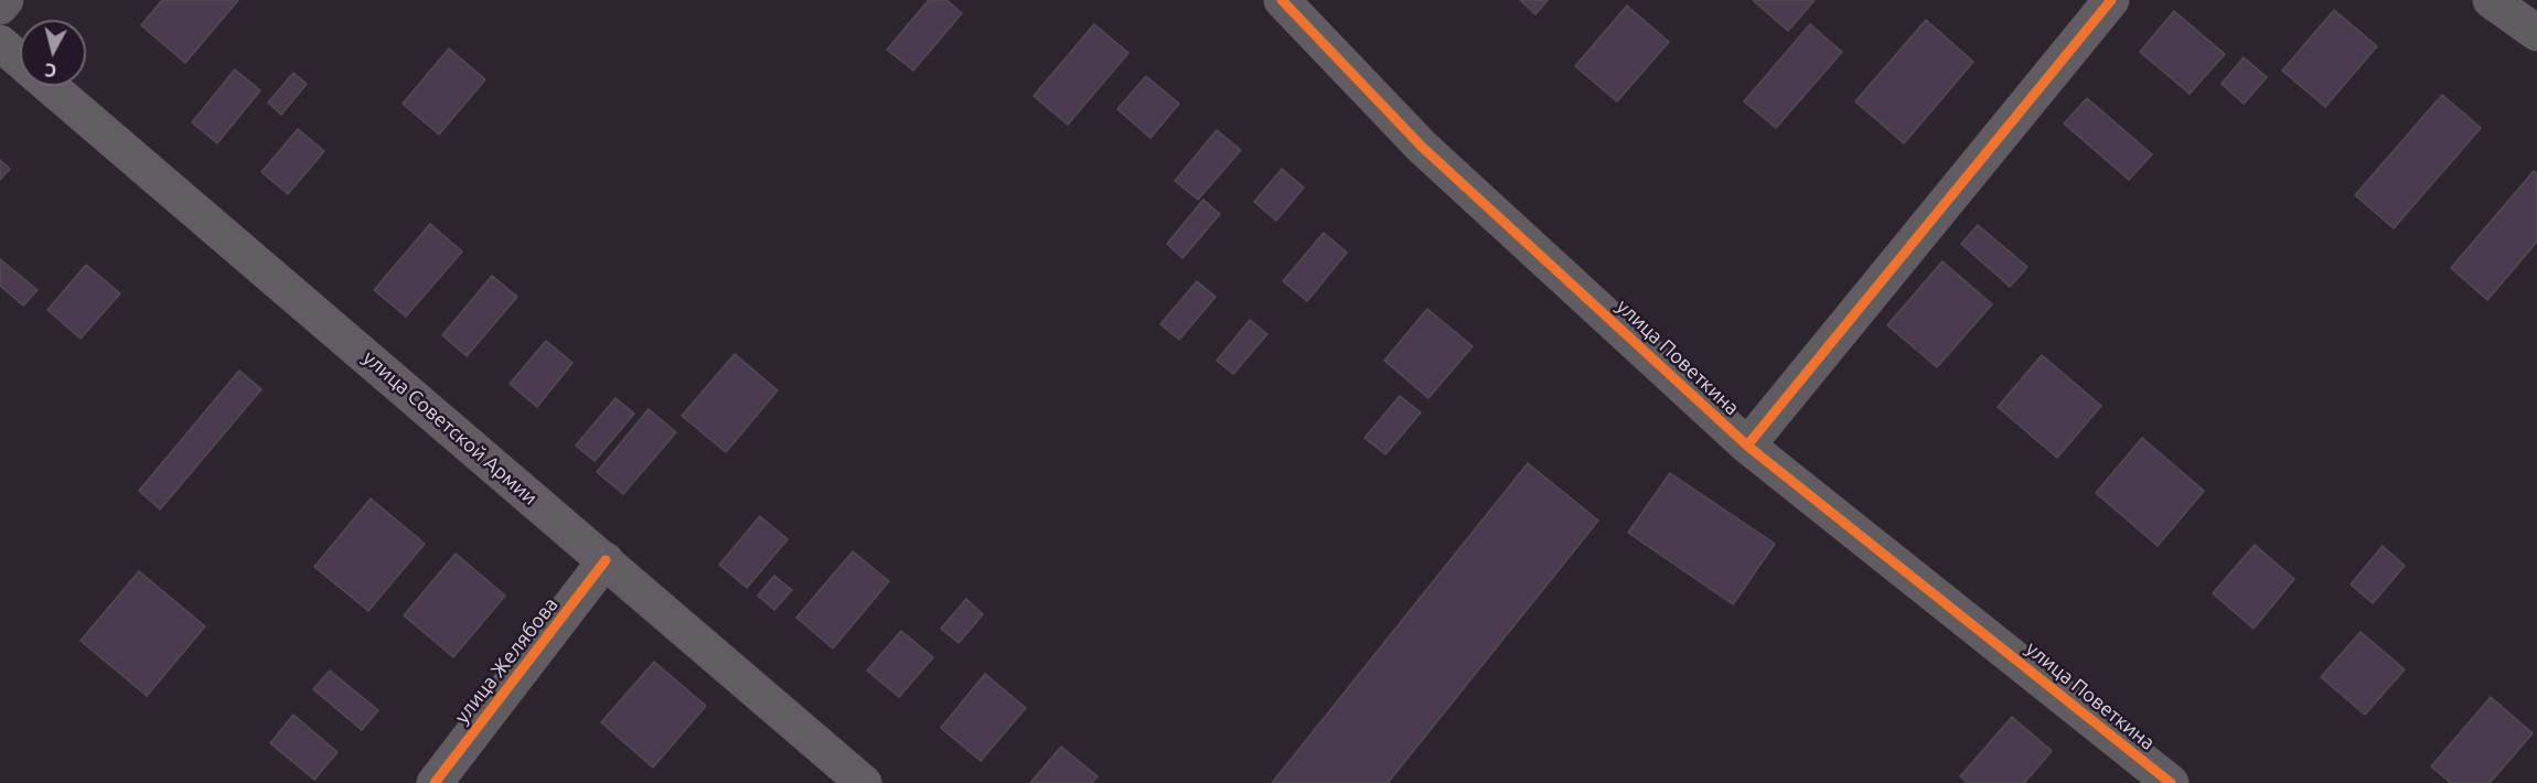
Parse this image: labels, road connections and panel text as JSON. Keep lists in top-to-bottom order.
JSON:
{
  "streets": {
    "main road": ["улица Советской Армии"],
    "street": ["улица Поветкина", "улица Желябова"]
  },
  "crossings": [
    ["улица Советской Армии", "улица Желябова"]
  ],
  "north": "bottom"
}
